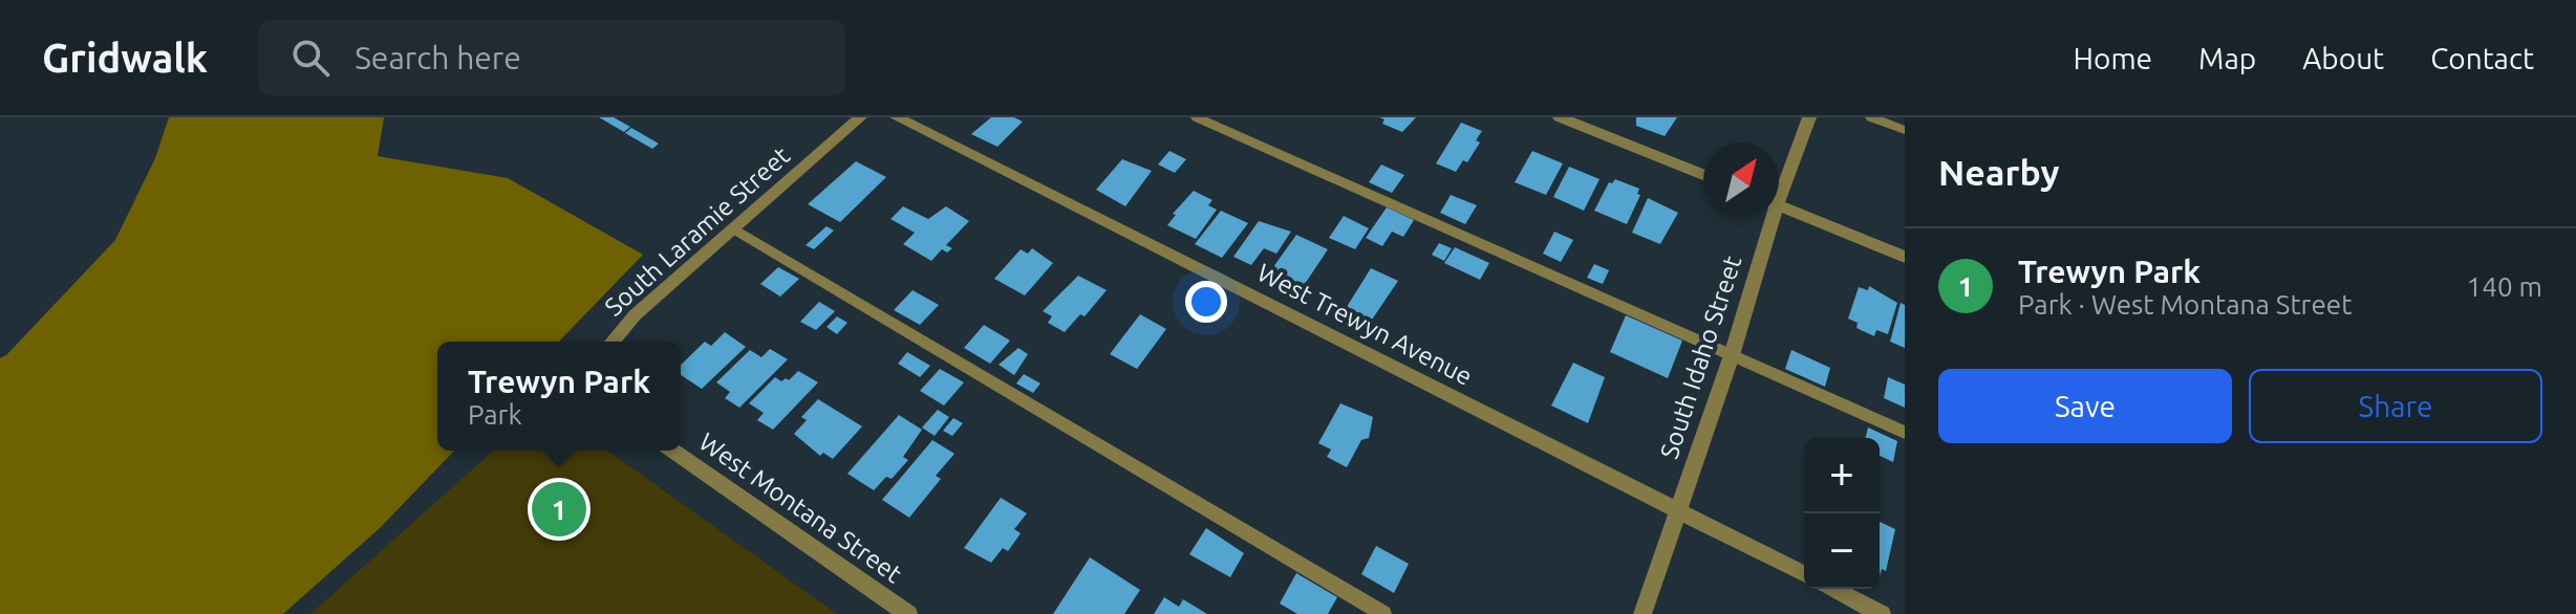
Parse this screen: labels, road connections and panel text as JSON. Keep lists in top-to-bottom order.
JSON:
{
  "streets": {
    "street": [
      "South Laramie Street",
      "West Trewyn Avenue",
      "South Idaho Street",
      "West Montana Street"
    ]
  },
  "crossings": [
    ["West Trewyn Avenue", "South Idaho Street"]
  ],
  "north": "top right",
  "page": {
    "header": "Gridwalk",
    "search": "Search here",
    "nav": [
      "Home",
      "Map",
      "About",
      "Contact"
    ],
    "heading": "Nearby",
    "list": [
      {
        "mark": "1",
        "name": "Trewyn Park",
        "note": "Park · West Montana Street",
        "value": "140 m"
      }
    ],
    "popup": ["Trewyn Park", "Park"],
    "buttons": ["Save", "Share"],
    "map_buttons": ["+", "−"],
    "pins": "1"
  }
}
